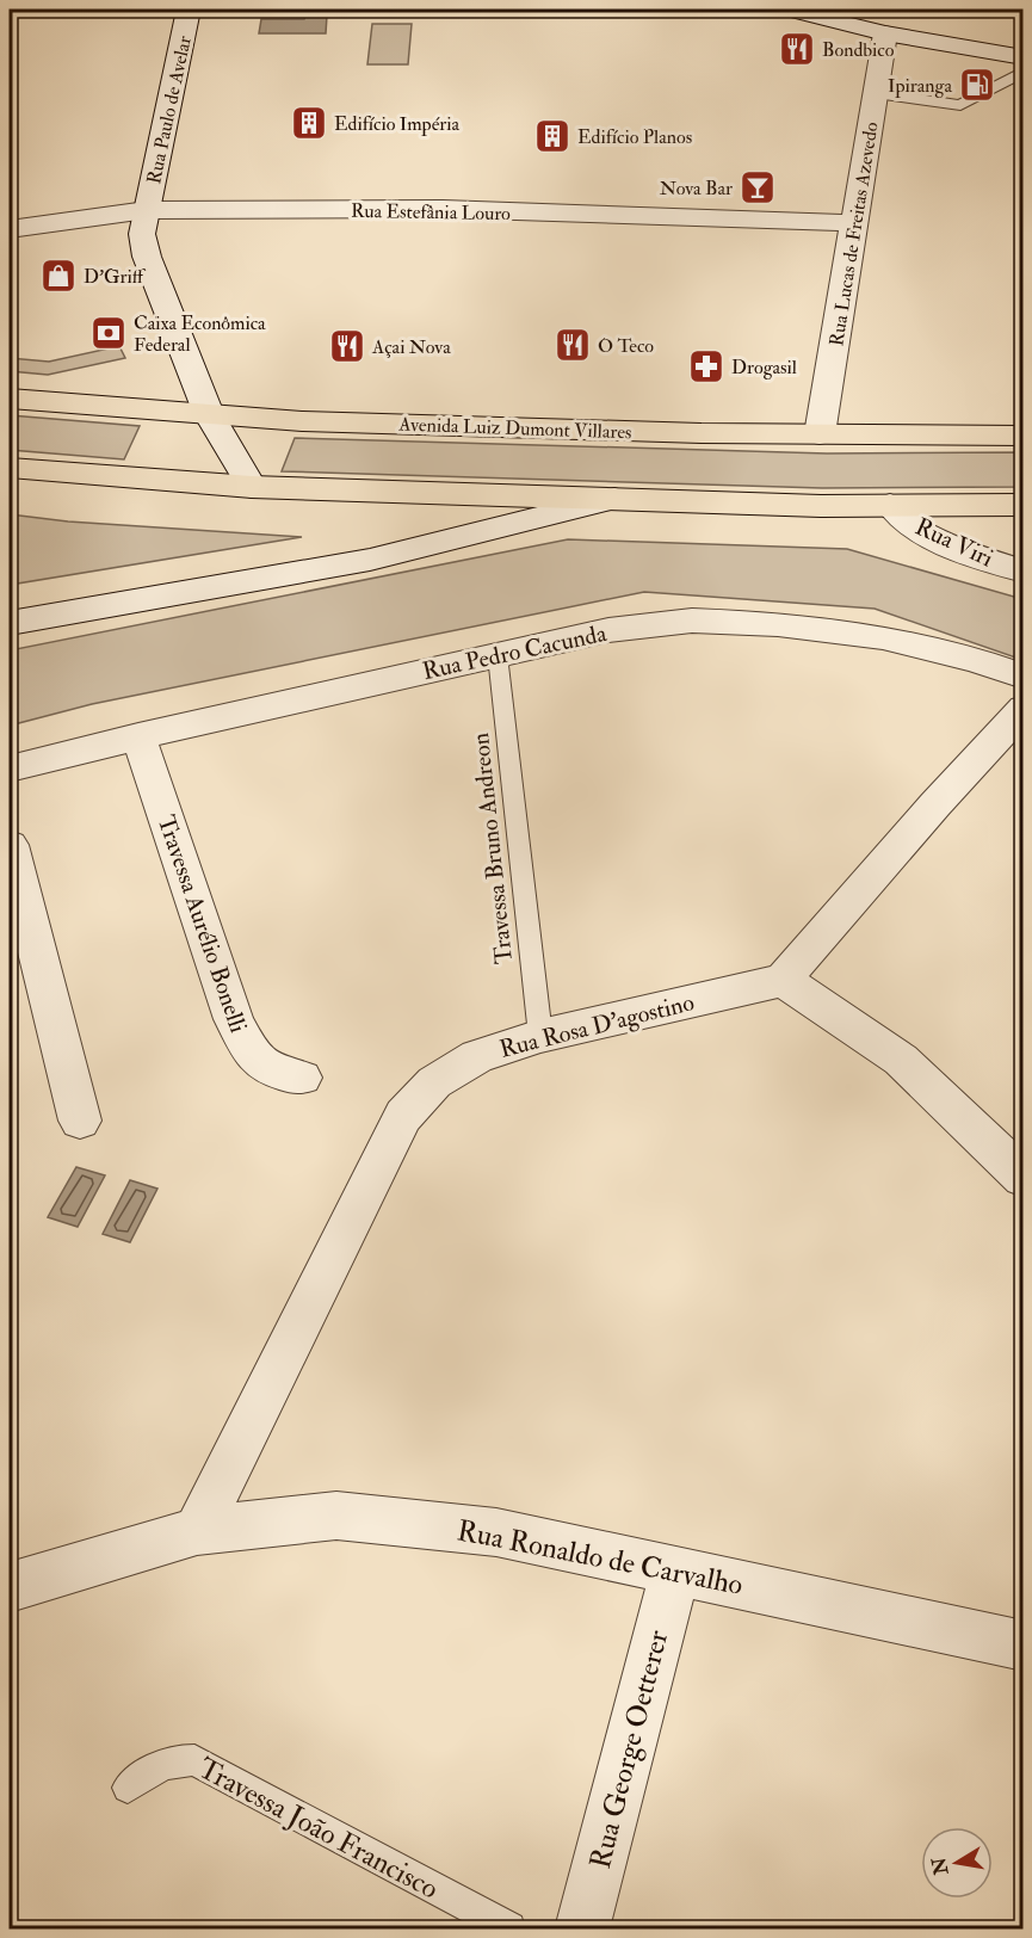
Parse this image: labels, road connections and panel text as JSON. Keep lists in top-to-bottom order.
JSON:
{
  "streets": {
    "main road": ["Avenida Luiz Dumont Villares"],
    "street": [
      "Rua Paulo de Avelar",
      "Rua Estefânia Louro",
      "Rua Lucas de Freitas Azevedo",
      "Rua Viri",
      "Rua Pedro Cacunda",
      "Travessa Aurélio Bonelli",
      "Rua Rosa D'agostino",
      "Rua Ronaldo de Carvalho",
      "Rua George Oetterer"
    ],
    "lane": ["Travessa Bruno Andreon", "Travessa João Francisco"]
  },
  "crossings": [
    ["Rua Paulo de Avelar", "Rua Estefânia Louro"],
    ["Rua Paulo de Avelar", "Avenida Luiz Dumont Villares"],
    ["Rua Estefânia Louro", "Rua Lucas de Freitas Azevedo"],
    ["Rua Lucas de Freitas Azevedo", "Avenida Luiz Dumont Villares"],
    ["Rua Pedro Cacunda", "Travessa Bruno Andreon"],
    ["Rua Pedro Cacunda", "Travessa Aurélio Bonelli"],
    ["Travessa Bruno Andreon", "Rua Rosa D'agostino"],
    ["Rua Rosa D'agostino", "Rua Ronaldo de Carvalho"],
    ["Rua Ronaldo de Carvalho", "Rua George Oetterer"]
  ],
  "places": {
    "restaurant": ["Bondbico", "O Teco", "Açai Nova"],
    "fuel station": ["Ipiranga"],
    "building": ["Edifício Impéria", "Edifício Planos"],
    "bar": ["Nova Bar"],
    "shop": ["D'Griff"],
    "bank": ["Caixa Econômica Federal"],
    "pharmacy": ["Drogasil"]
  },
  "north": "left"
}
